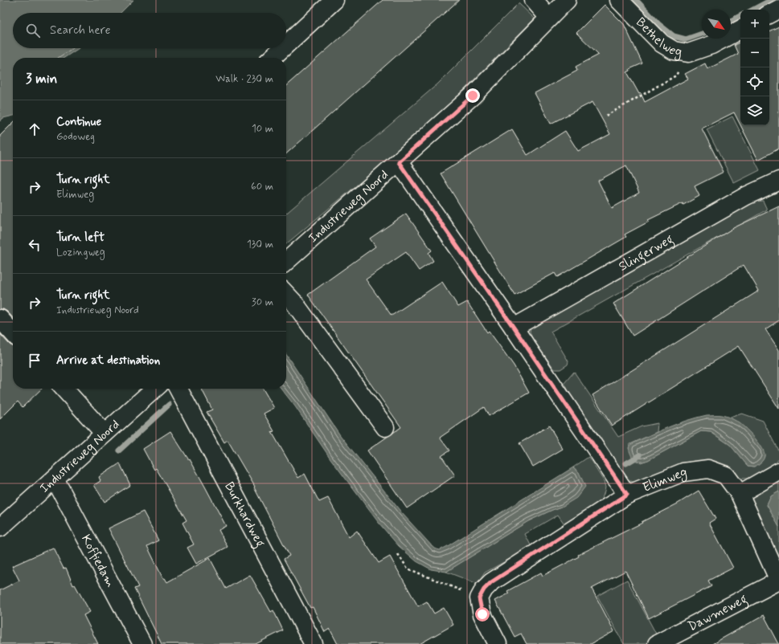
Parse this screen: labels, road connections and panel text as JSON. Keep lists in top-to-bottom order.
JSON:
{
  "streets": {
    "street": [
      "Bethelweg",
      "Industrieweg Noord",
      "Slingerweg",
      "Elimweg",
      "Burkhardweg",
      "Koffiedam",
      "Dawmeweg"
    ]
  },
  "crossings": [
    ["Industrieweg Noord", "Koffiedam"],
    ["Elimweg", "Dawmeweg"]
  ],
  "north": "bottom right",
  "page": {
    "map_buttons": ["+", "−"],
    "search": "Search here",
    "heading": ["3 min", "Walk · 230 m"],
    "list": [
      ["Continue", "Godoweg", "10 m"],
      ["Turn right", "Elimweg", "60 m"],
      ["Turn left", "Lozingweg", "130 m"],
      ["Turn right", "Industrieweg Noord", "30 m"],
      "Arrive at destination"
    ]
  }
}
